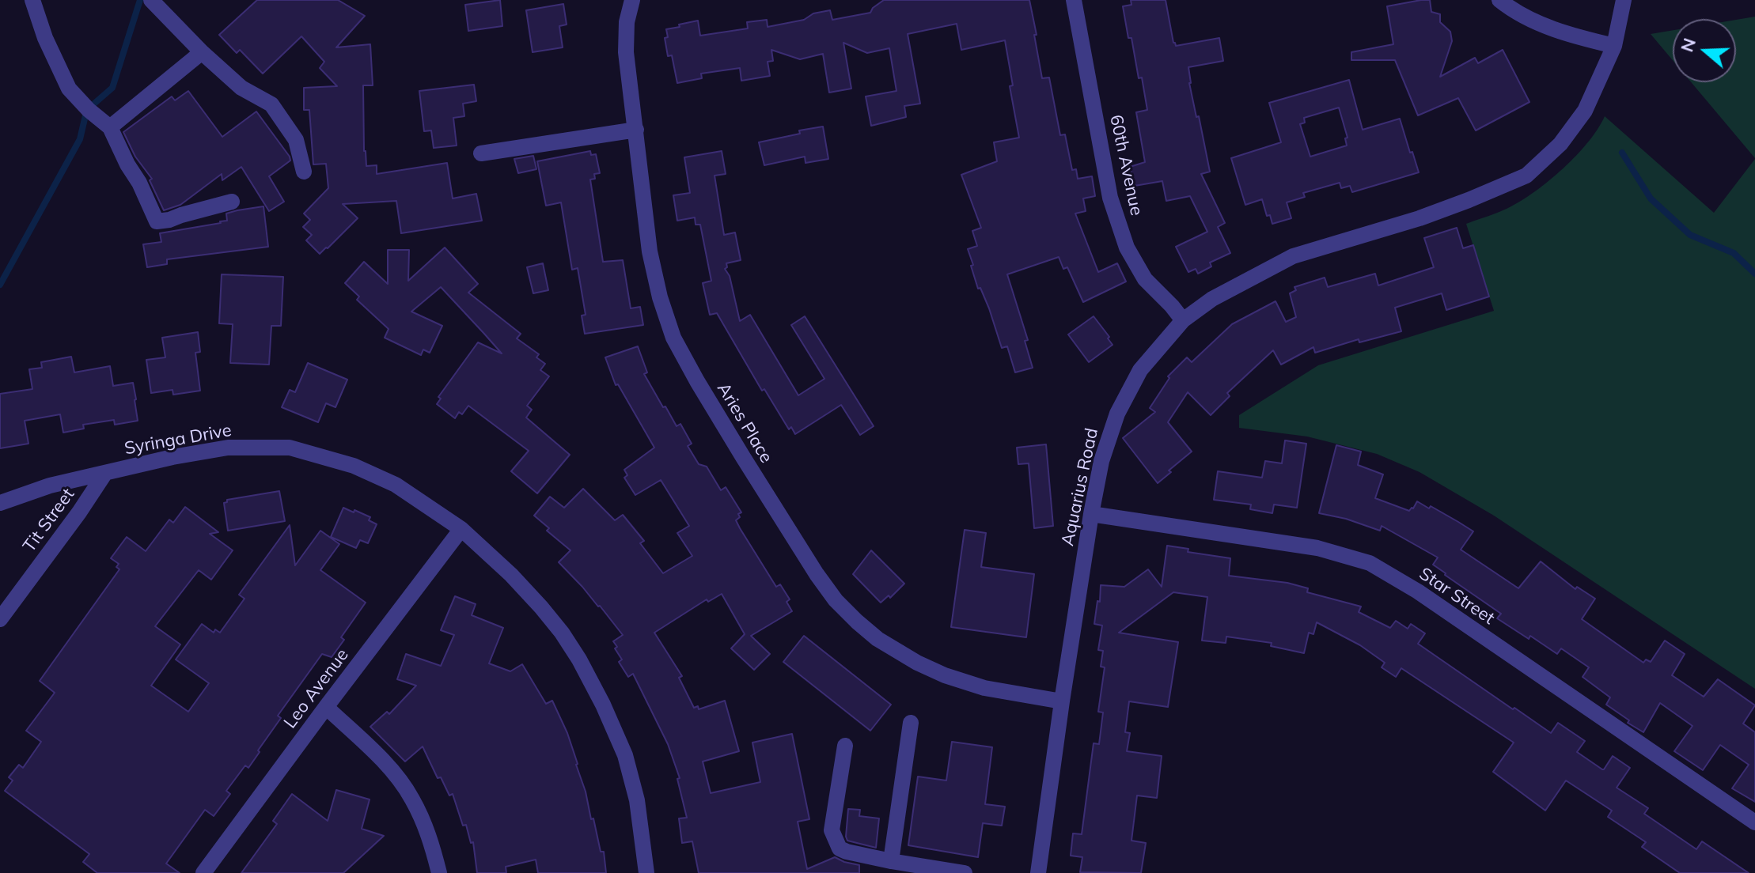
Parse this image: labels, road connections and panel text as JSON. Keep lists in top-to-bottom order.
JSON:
{
  "streets": {
    "street": [
      "60th Avenue",
      "Aries Place",
      "Syringa Drive",
      "Aquarius Road",
      "Tit Street",
      "Star Street",
      "Leo Avenue"
    ]
  },
  "crossings": [
    ["60th Avenue", "Aquarius Road"],
    ["Aries Place", "Aquarius Road"],
    ["Syringa Drive", "Tit Street"],
    ["Syringa Drive", "Leo Avenue"],
    ["Aquarius Road", "Star Street"]
  ],
  "north": "left"
}
